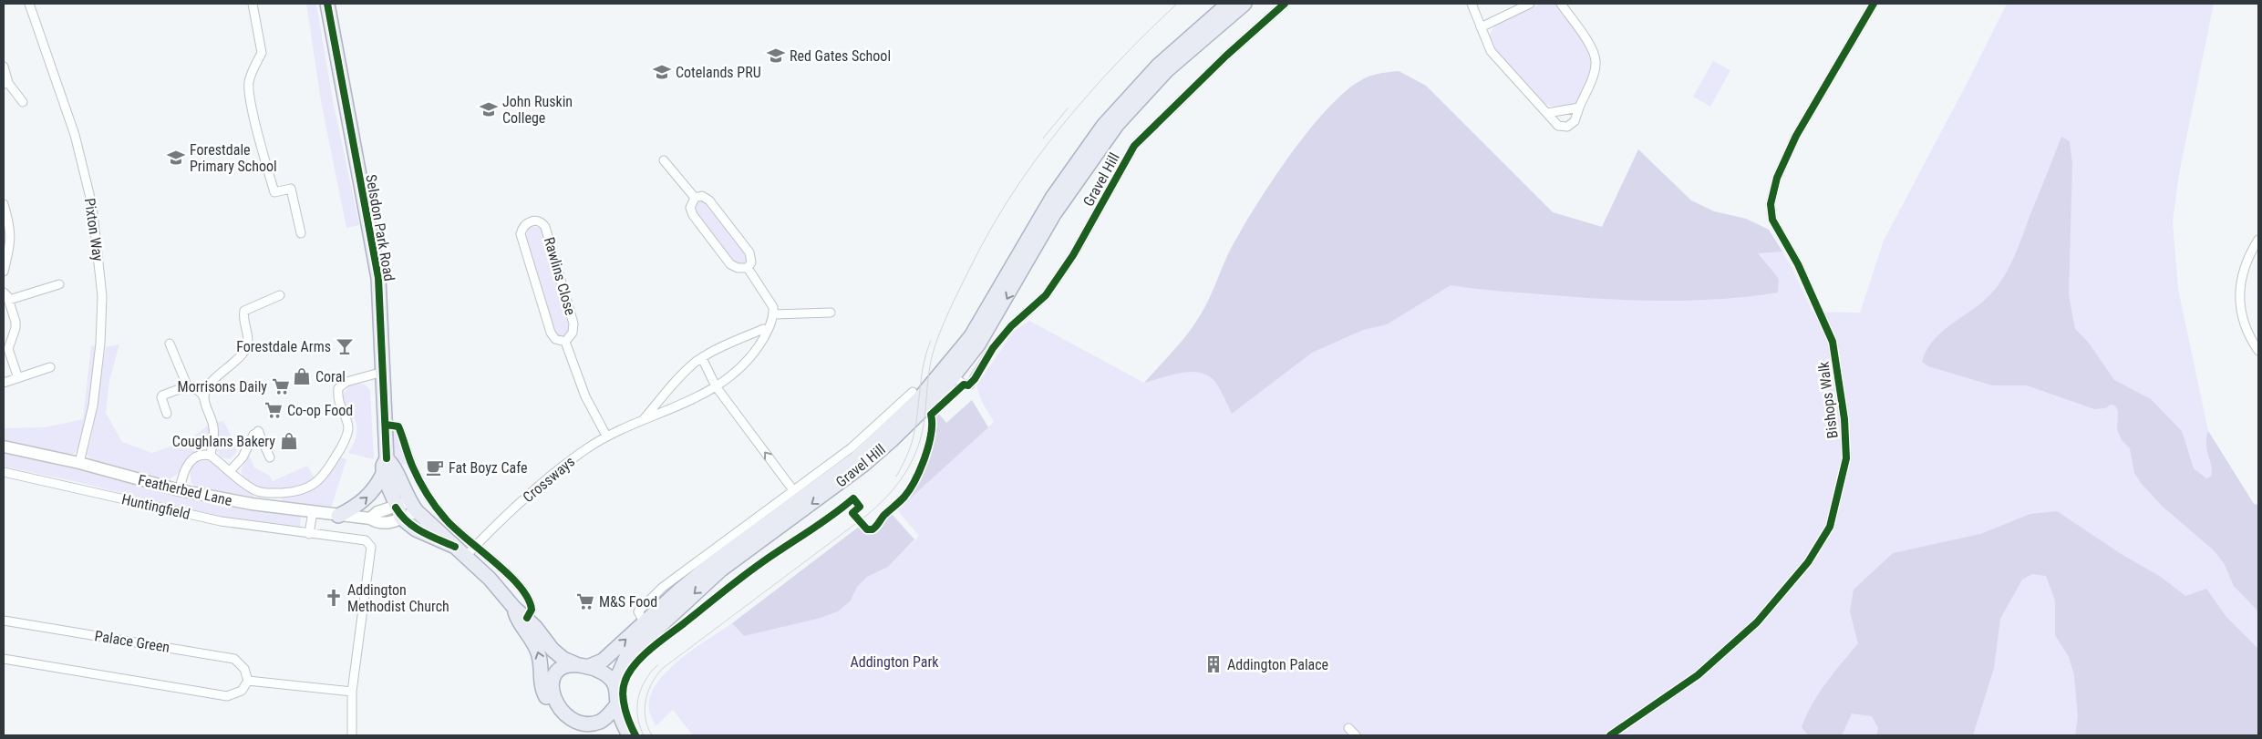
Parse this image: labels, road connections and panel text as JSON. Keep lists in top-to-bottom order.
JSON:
{
  "streets": {
    "main road": ["Gravel Hill", "Selsdon Park Road"],
    "street": [
      "Pixton Way",
      "Rawlins Close",
      "Bishops Walk",
      "Crossways",
      "Featherbed Lane",
      "Huntingfield",
      "Palace Green"
    ]
  },
  "crossings": [
    ["Gravel Hill", "Selsdon Park Road"],
    ["Selsdon Park Road", "Crossways"],
    ["Selsdon Park Road", "Featherbed Lane"],
    ["Pixton Way", "Featherbed Lane"],
    ["Rawlins Close", "Crossways"]
  ],
  "parks": ["Addington Park"],
  "places": {
    "school or university": [
      "Red Gates School",
      "Cotelands PRU",
      "John Ruskin College",
      "Forestdale Primary School"
    ],
    "bar": ["Forestdale Arms"],
    "shop": ["Coral", "Coughlans Bakery"],
    "supermarket": ["Morrisons Daily", "Co-op Food", "M&S Food"],
    "cafe": ["Fat Boyz Cafe"],
    "church": ["Addington Methodist Church"],
    "building": ["Addington Palace"]
  }
}
